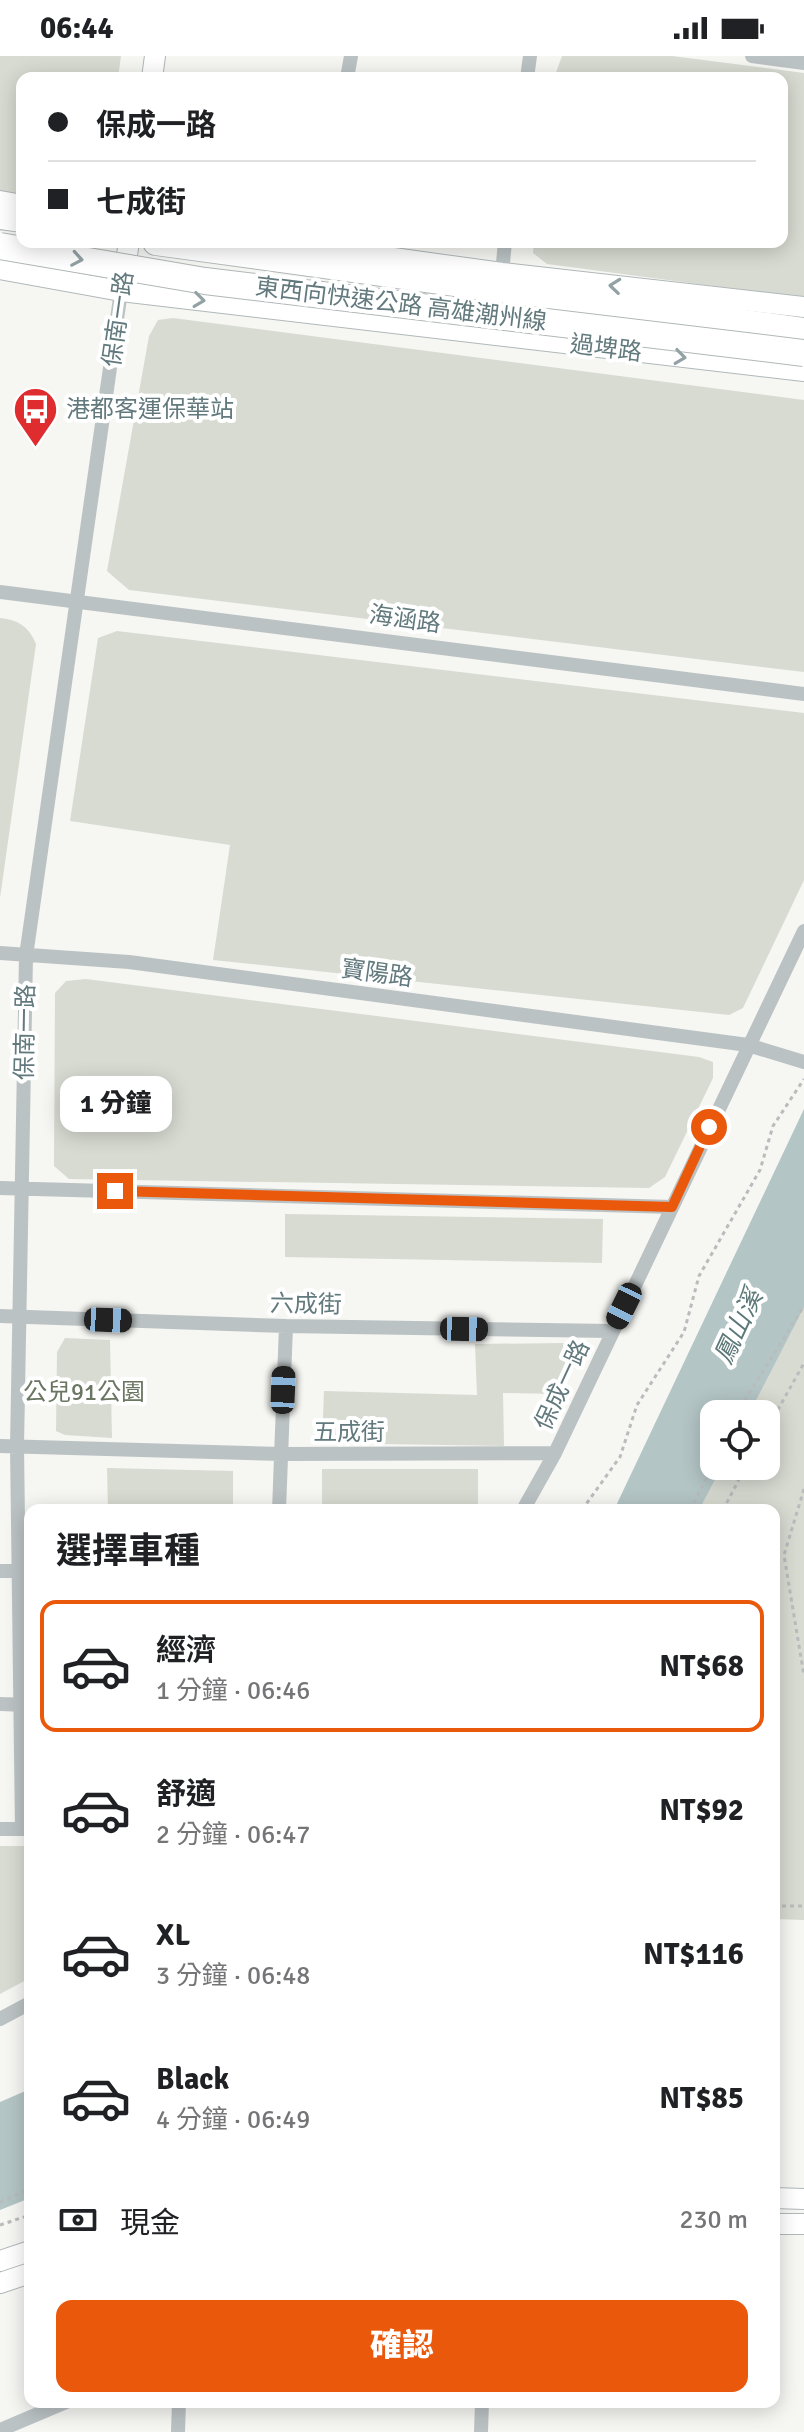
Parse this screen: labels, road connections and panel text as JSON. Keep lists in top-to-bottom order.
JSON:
{
  "streets": {
    "highway": ["東西向快速公路 高雄潮州線"],
    "main road": ["保南一路", "過埤路"],
    "street": [
      "海涵路",
      "寶陽路",
      "六成街",
      "保成一路",
      "五成街"
    ]
  },
  "crossings": [
    ["保南一路", "過埤路"],
    ["保南一路", "海涵路"],
    ["保南一路", "寶陽路"],
    ["保南一路", "六成街"],
    ["保南一路", "五成街"],
    ["寶陽路", "保成一路"],
    ["六成街", "保成一路"],
    ["保成一路", "五成街"]
  ],
  "water": ["鳳山溪"],
  "parks": ["公兒91公園"],
  "places": {
    "bus stop": ["港都客運保華站"]
  },
  "page": {
    "status": "06:44",
    "banner": ["保成一路", "七成街"],
    "bubble": "1 分鐘",
    "heading": "選擇車種",
    "list": [
      {
        "name": "經濟",
        "note": "1 分鐘 · 06:46",
        "value": "NT$68"
      },
      {
        "name": "舒適",
        "note": "2 分鐘 · 06:47",
        "value": "NT$92"
      },
      {
        "name": "XL",
        "note": "3 分鐘 · 06:48",
        "value": "NT$116"
      },
      {
        "name": "Black",
        "note": "4 分鐘 · 06:49",
        "value": "NT$85"
      }
    ],
    "pay": ["現金", "230 m"],
    "buttons": "確認"
  }
}
